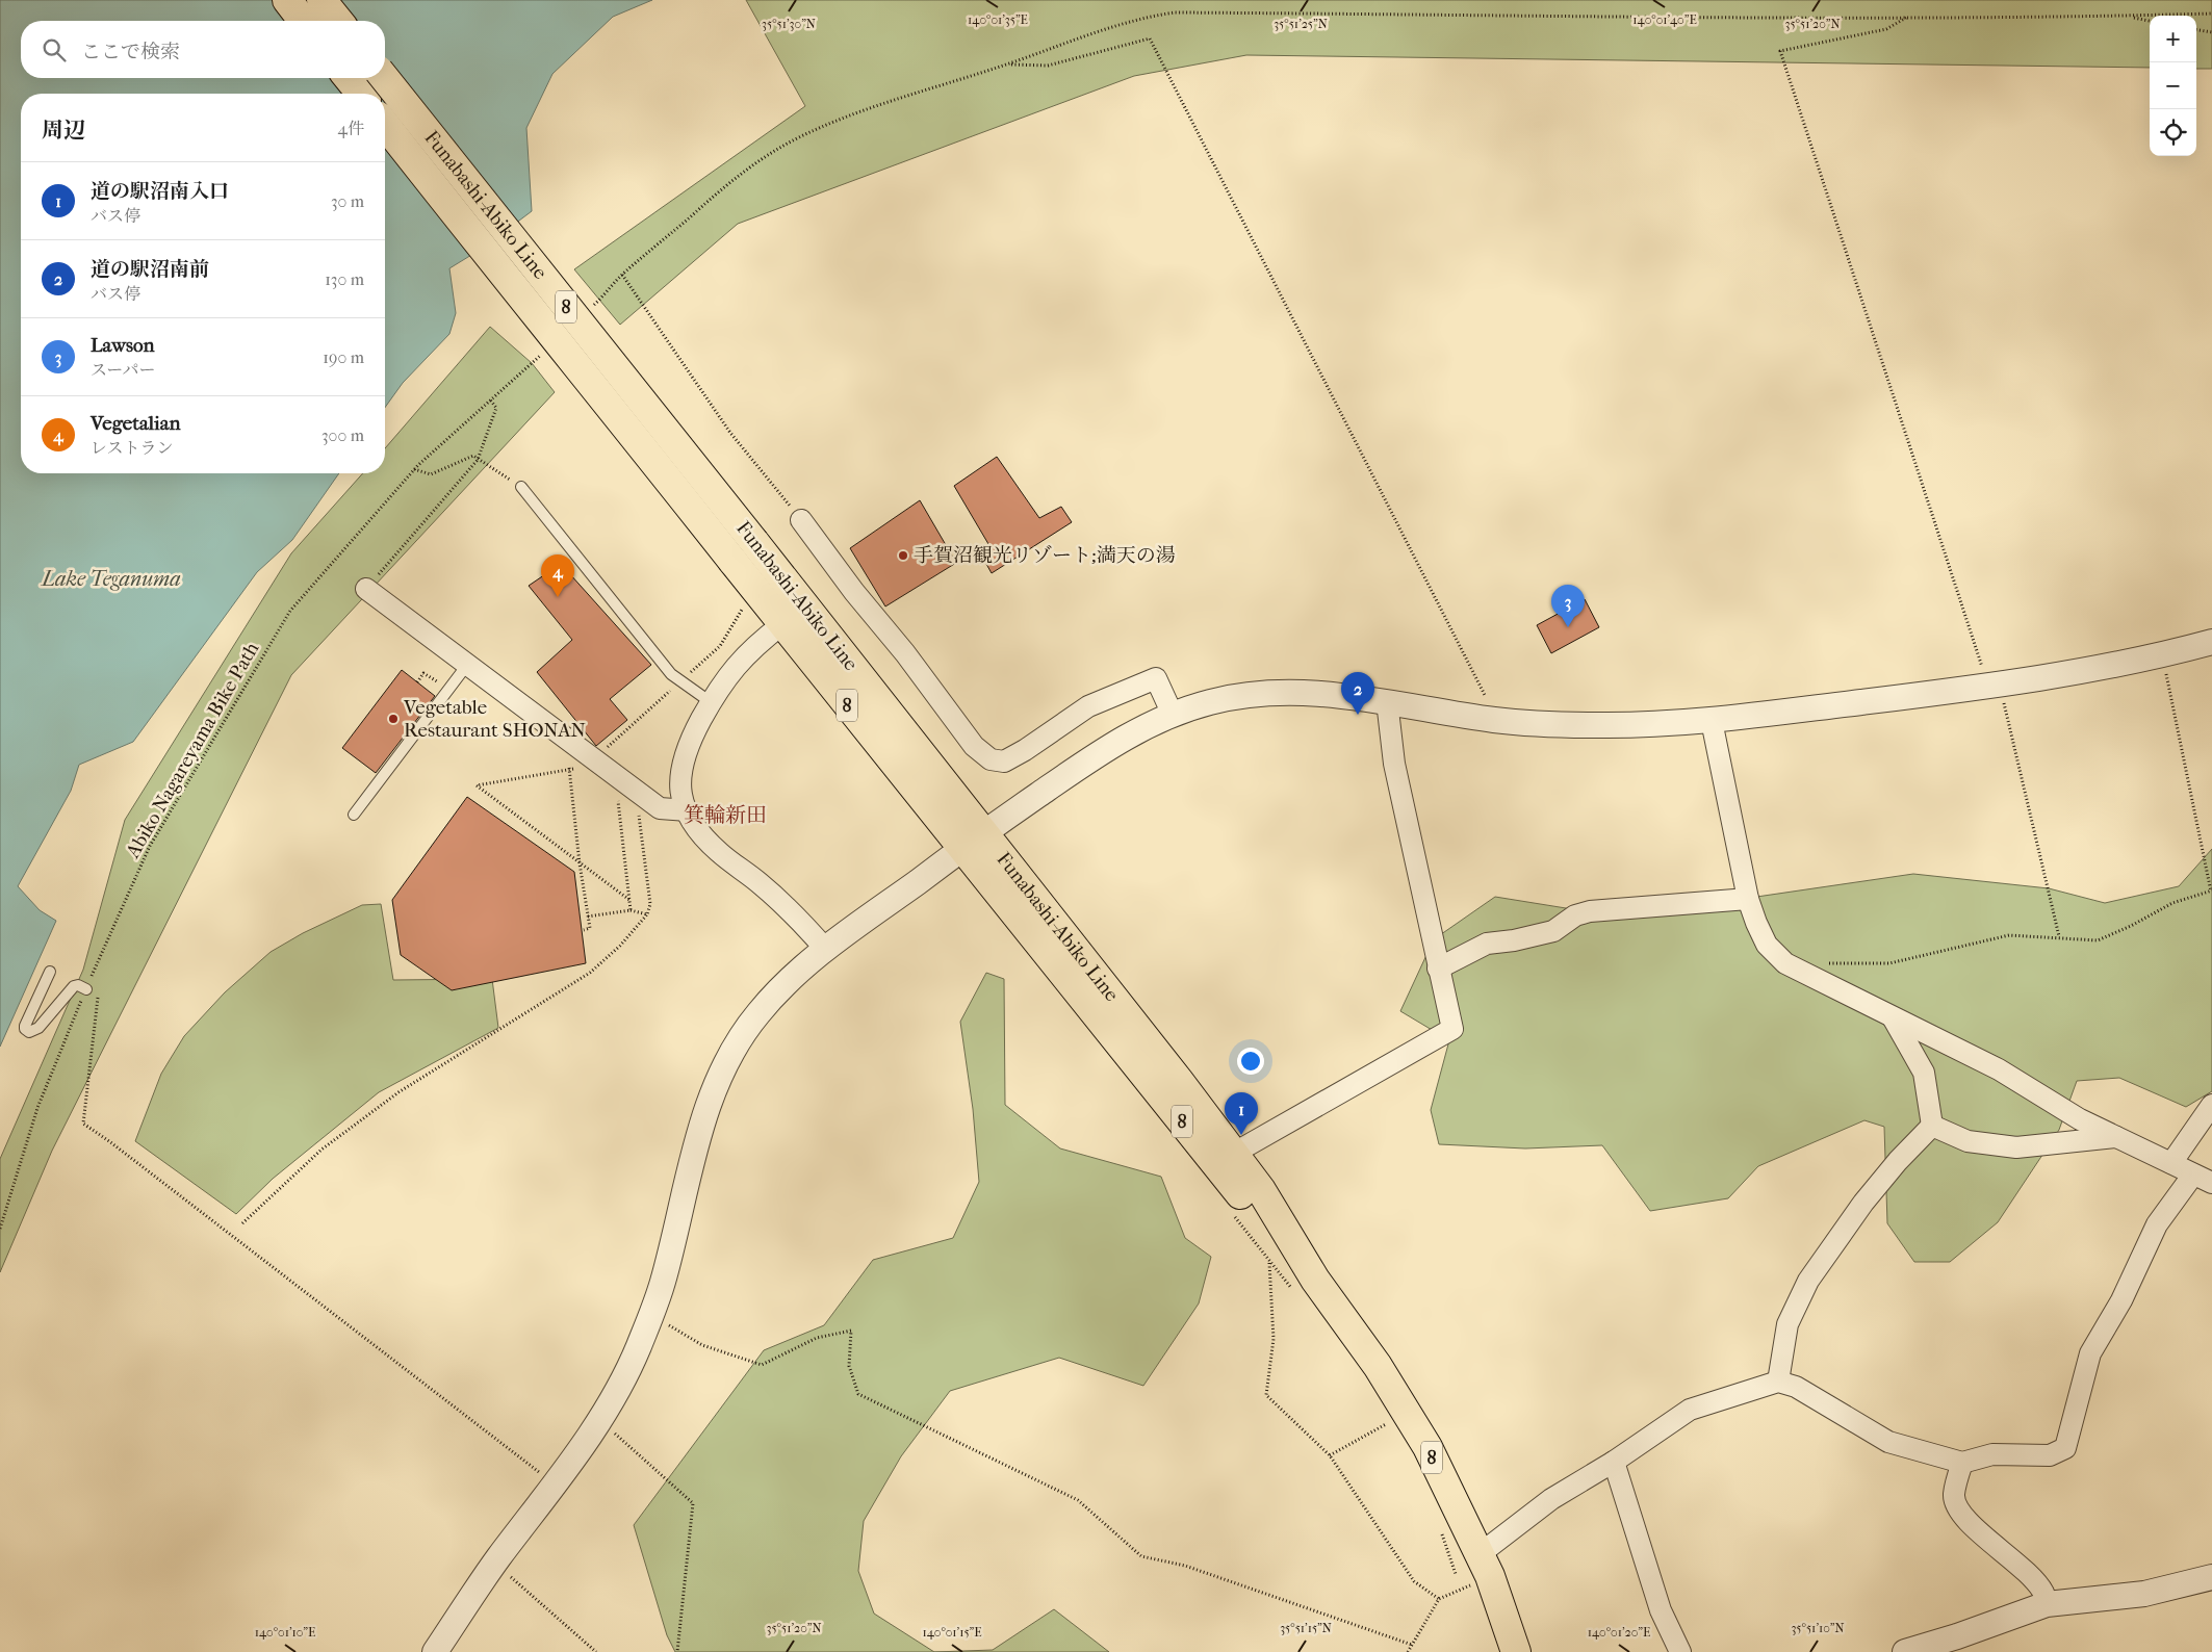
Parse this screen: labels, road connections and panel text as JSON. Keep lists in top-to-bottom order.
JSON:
{
  "streets": {
    "main road": ["Funabashi-Abiko Line", "8"],
    "path": ["Abiko Nagareyama Bike Path"]
  },
  "districts": ["箕輪新田"],
  "water": ["Lake Teganuma"],
  "places": ["手賀沼観光リゾート;満天の湯", "Vegetable Restaurant SHONAN"],
  "page": {
    "map_buttons": ["+", "−"],
    "search": "ここで検索",
    "heading": ["周辺", "4件"],
    "list": [
      {
        "mark": "1",
        "name": "道の駅沼南入口",
        "note": "バス停",
        "value": "30 m"
      },
      {
        "mark": "2",
        "name": "道の駅沼南前",
        "note": "バス停",
        "value": "130 m"
      },
      {
        "mark": "3",
        "name": "Lawson",
        "note": "スーパー",
        "value": "190 m"
      },
      {
        "mark": "4",
        "name": "Vegetalian",
        "note": "レストラン",
        "value": "300 m"
      }
    ],
    "pins": [
      "4",
      "3",
      "2",
      "1"
    ]
  },
  "coordinates": [
    "140°01'35\"E",
    "140°01'40\"E",
    "35°51'30\"N",
    "35°51'25\"N",
    "35°51'20\"N",
    "35°51'15\"N",
    "35°51'10\"N",
    "140°01'10\"E",
    "140°01'15\"E",
    "140°01'20\"E"
  ]
}
